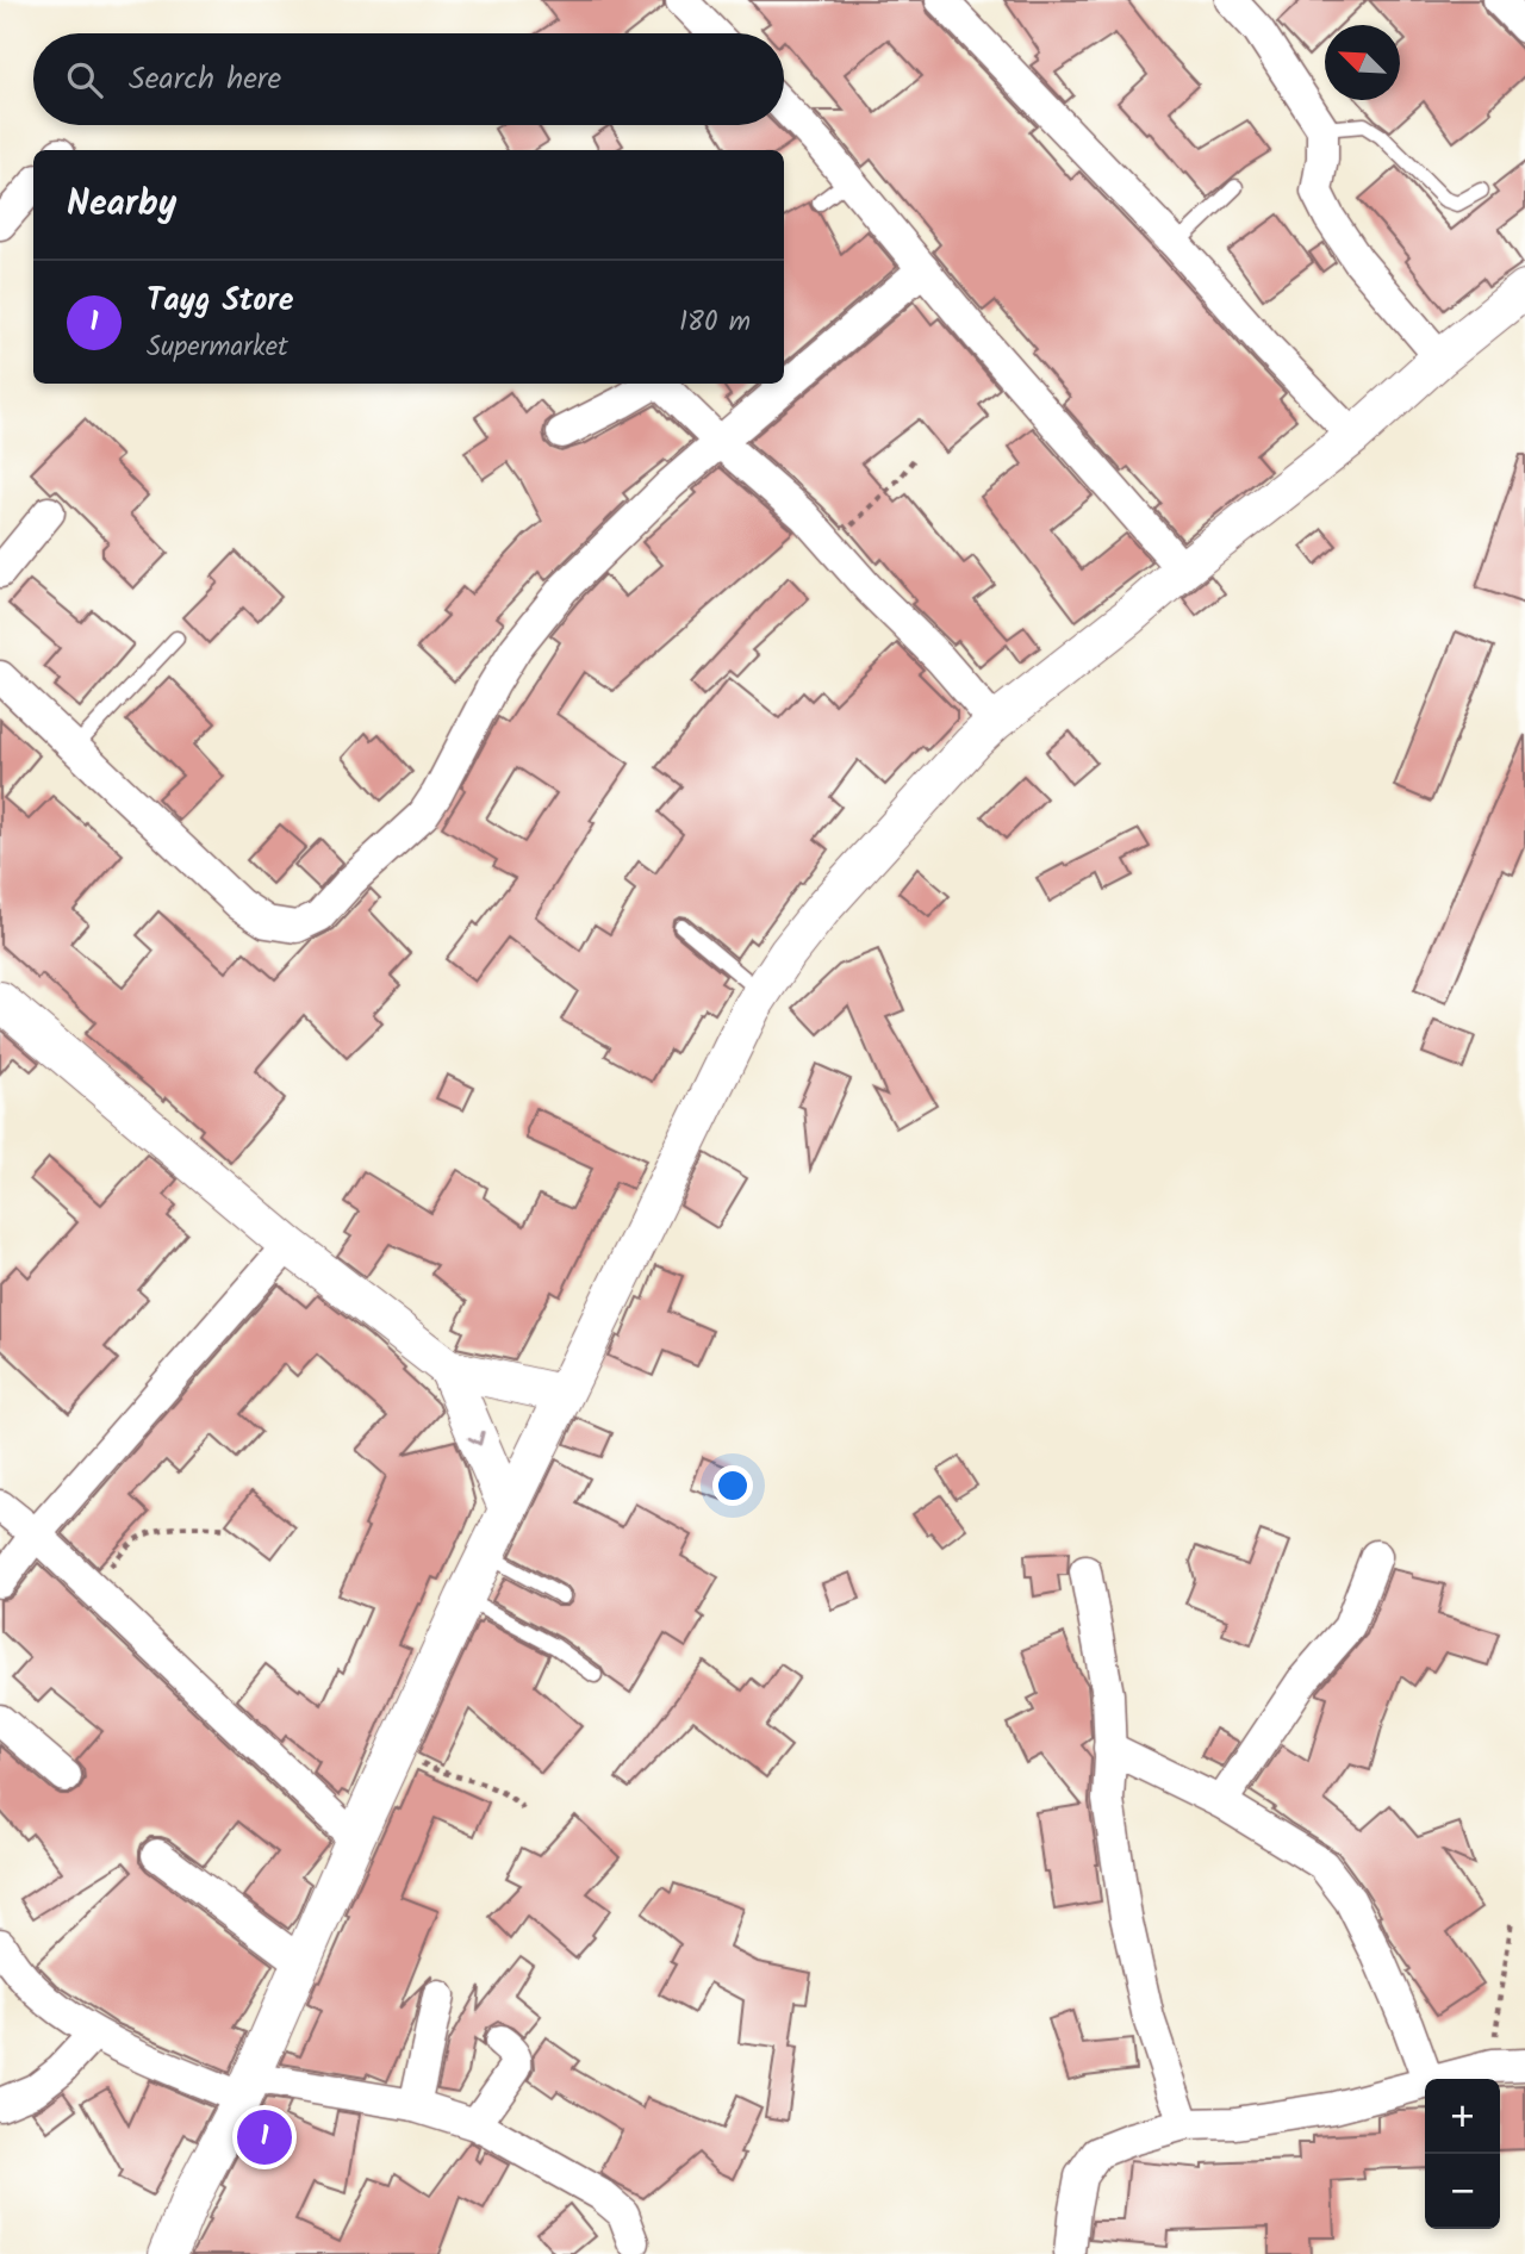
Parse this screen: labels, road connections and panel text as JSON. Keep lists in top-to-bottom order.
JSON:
{
  "north": "top left",
  "page": {
    "search": "Search here",
    "heading": "Nearby",
    "list": [
      {
        "mark": "1",
        "name": "Tayg Store",
        "note": "Supermarket",
        "value": "180 m"
      }
    ],
    "map_buttons": ["+", "−"],
    "pins": "1"
  }
}
